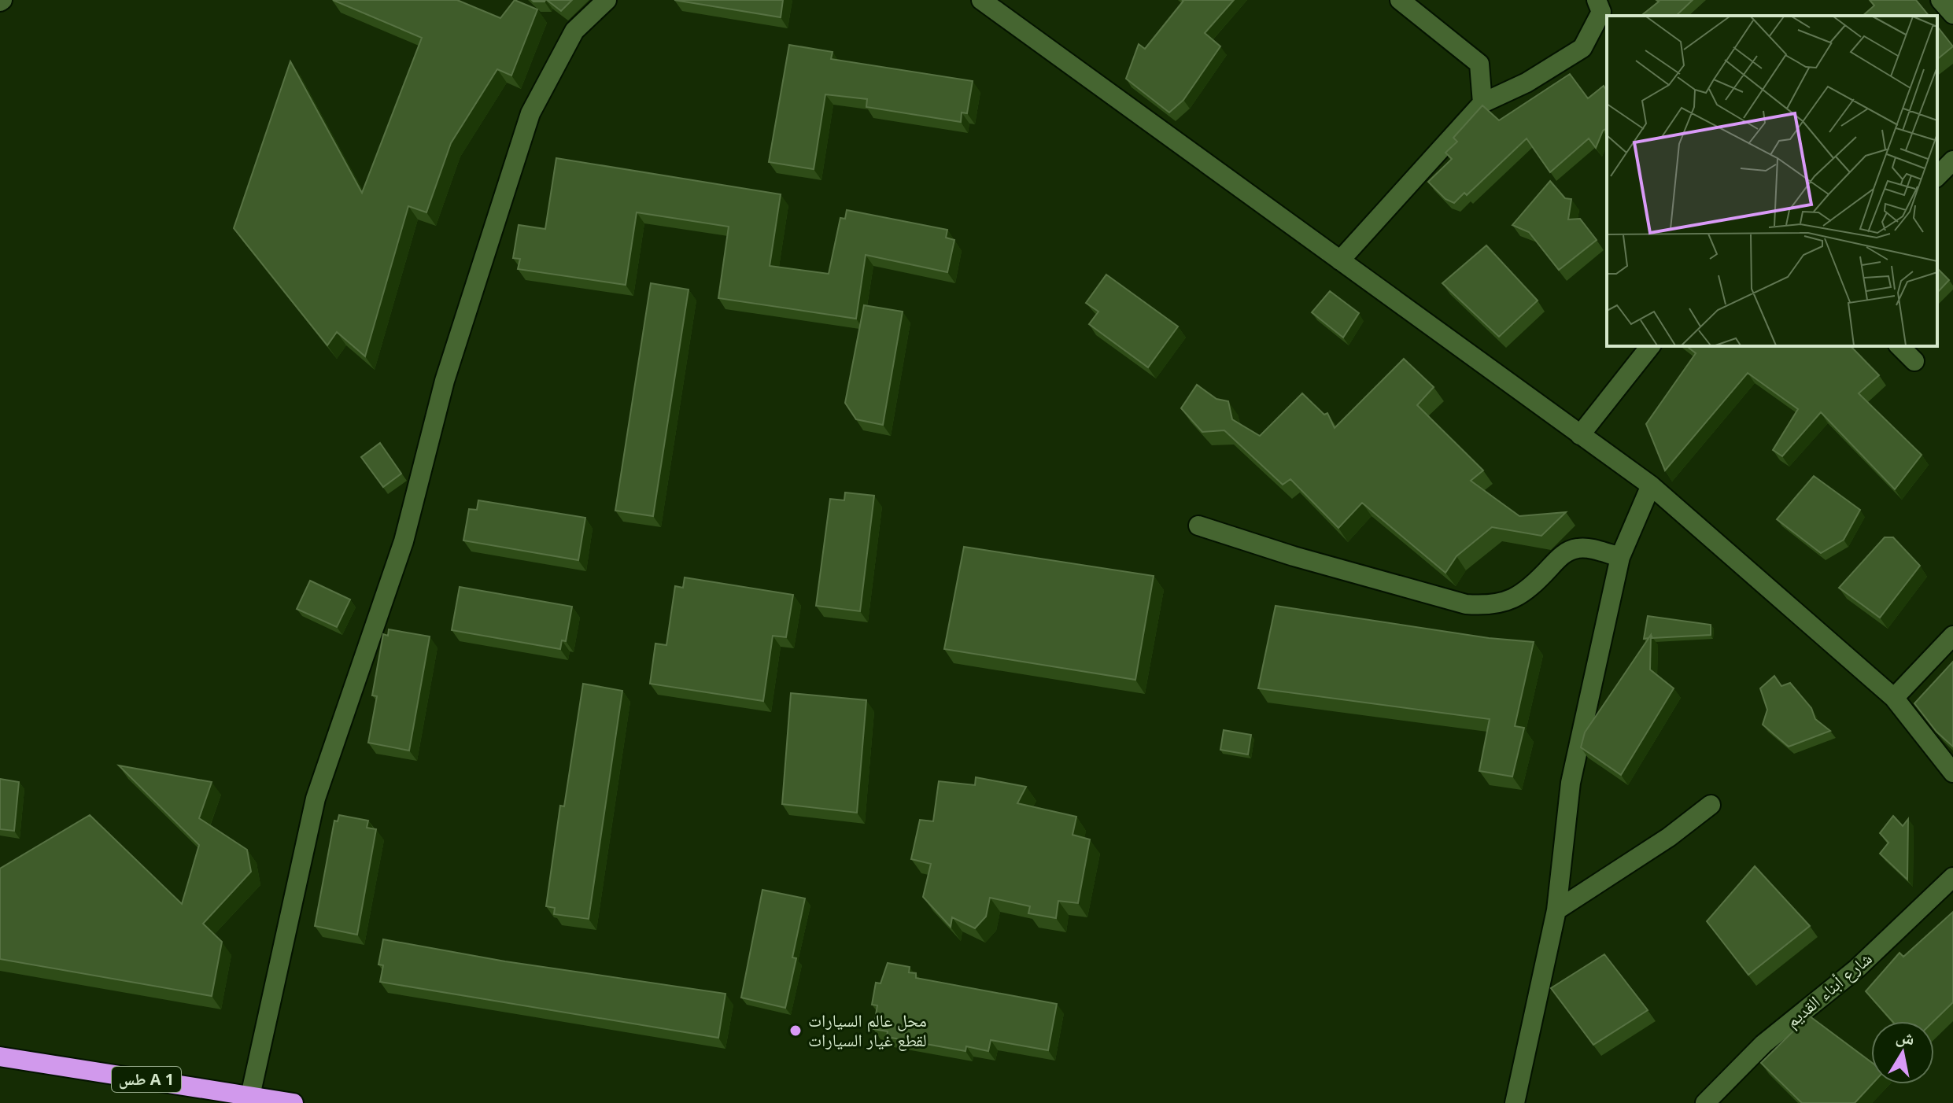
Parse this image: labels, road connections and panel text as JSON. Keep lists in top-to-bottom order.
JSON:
{
  "streets": {
    "highway": ["طس A 1"],
    "street": ["شارع أبناء القديم"]
  },
  "places": ["محل عالم السيارات لقطع غيار السيارات"],
  "north": "top"
}
